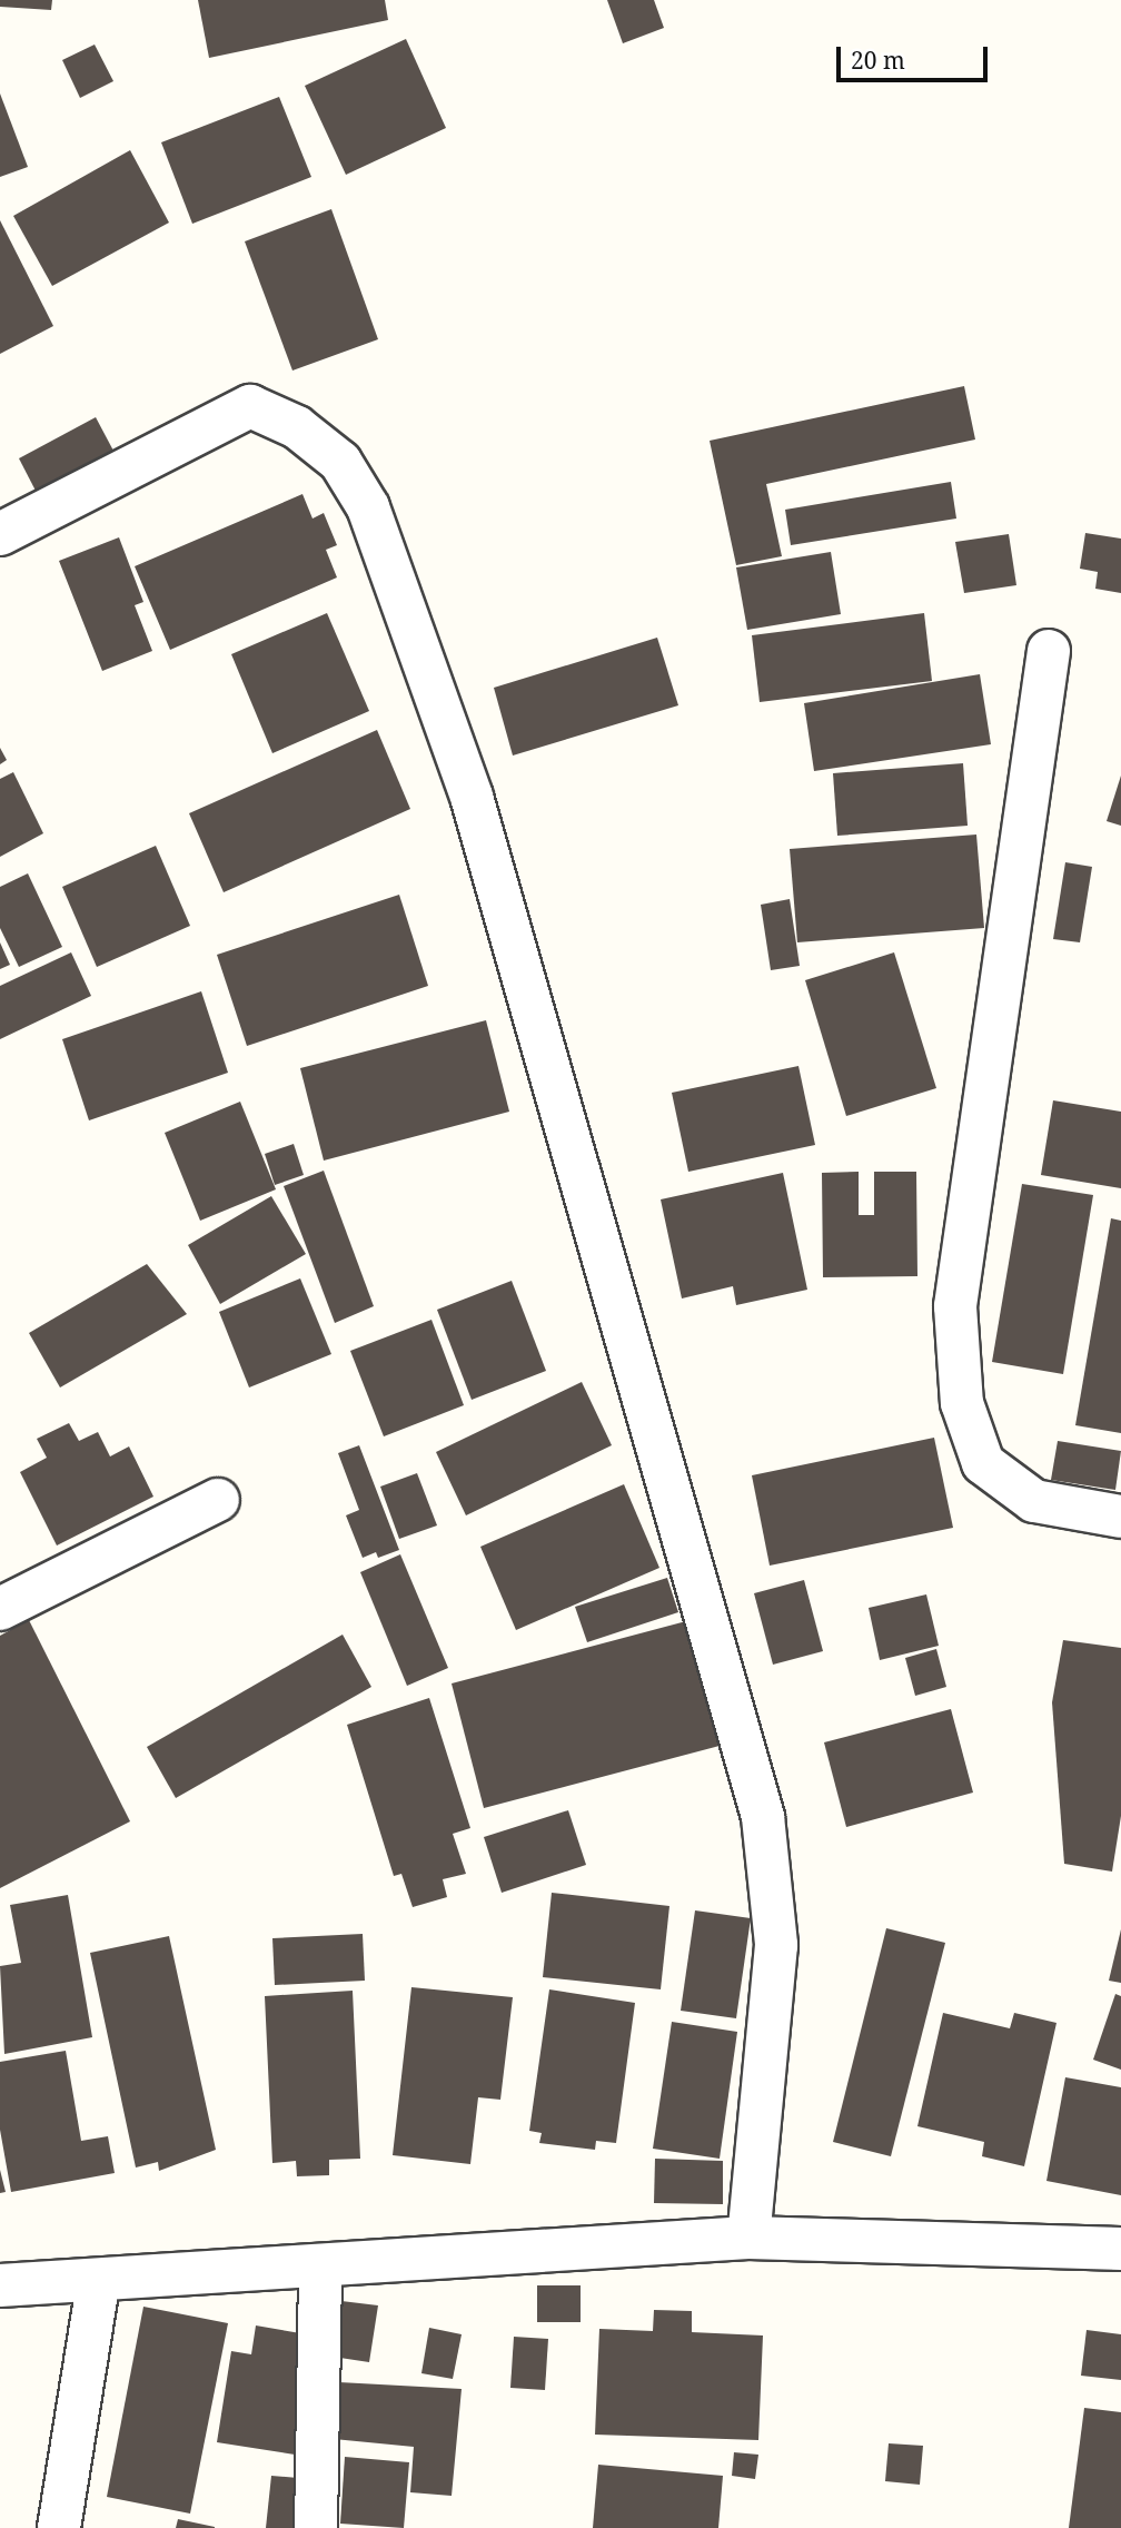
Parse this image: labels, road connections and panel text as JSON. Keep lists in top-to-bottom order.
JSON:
{
  "scale_bar": "20 m"
}
